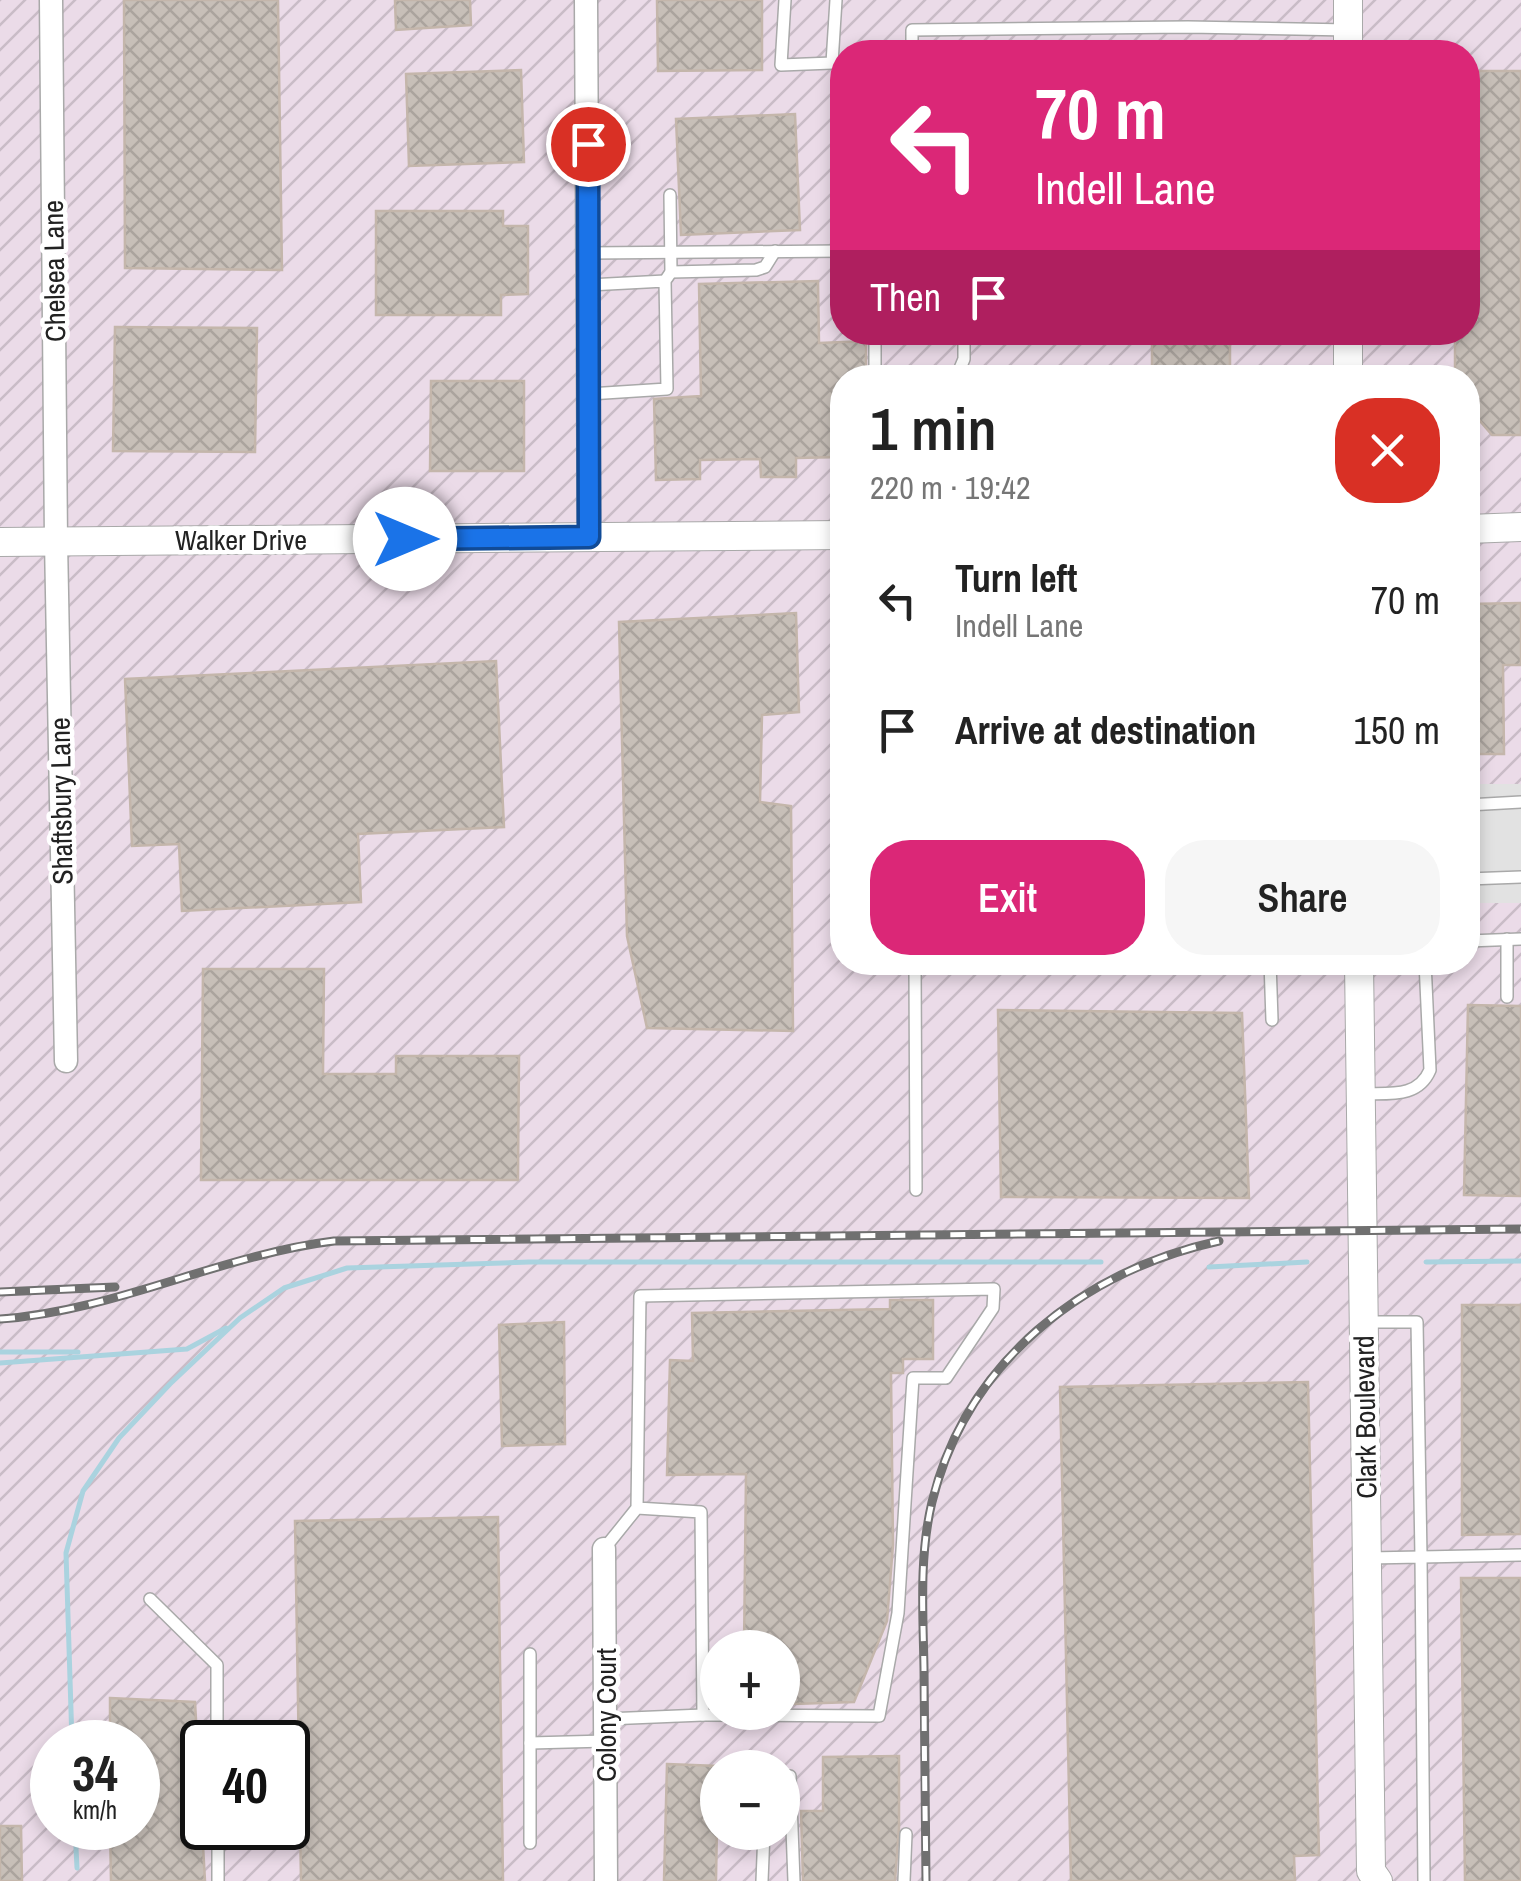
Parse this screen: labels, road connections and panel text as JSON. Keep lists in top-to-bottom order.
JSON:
{
  "streets": {
    "street": [
      "Chelsea Lane",
      "Walker Drive",
      "Shaftsbury Lane",
      "Clark Boulevard",
      "Colony Court"
    ]
  },
  "crossings": [
    ["Chelsea Lane", "Walker Drive"],
    ["Chelsea Lane", "Shaftsbury Lane"],
    ["Walker Drive", "Shaftsbury Lane"]
  ],
  "page": {
    "turn": ["70 m", "Indell Lane"],
    "then": "Then",
    "heading": ["1 min", "220 m · 19:42"],
    "list": [
      {
        "name": "Turn left",
        "note": "Indell Lane",
        "value": "70 m"
      },
      {
        "name": "Arrive at destination",
        "value": "150 m"
      }
    ],
    "buttons": ["Exit", "Share"],
    "map_buttons": ["+", "−"],
    "speed": "34 km/h",
    "limit": "40"
  }
}
